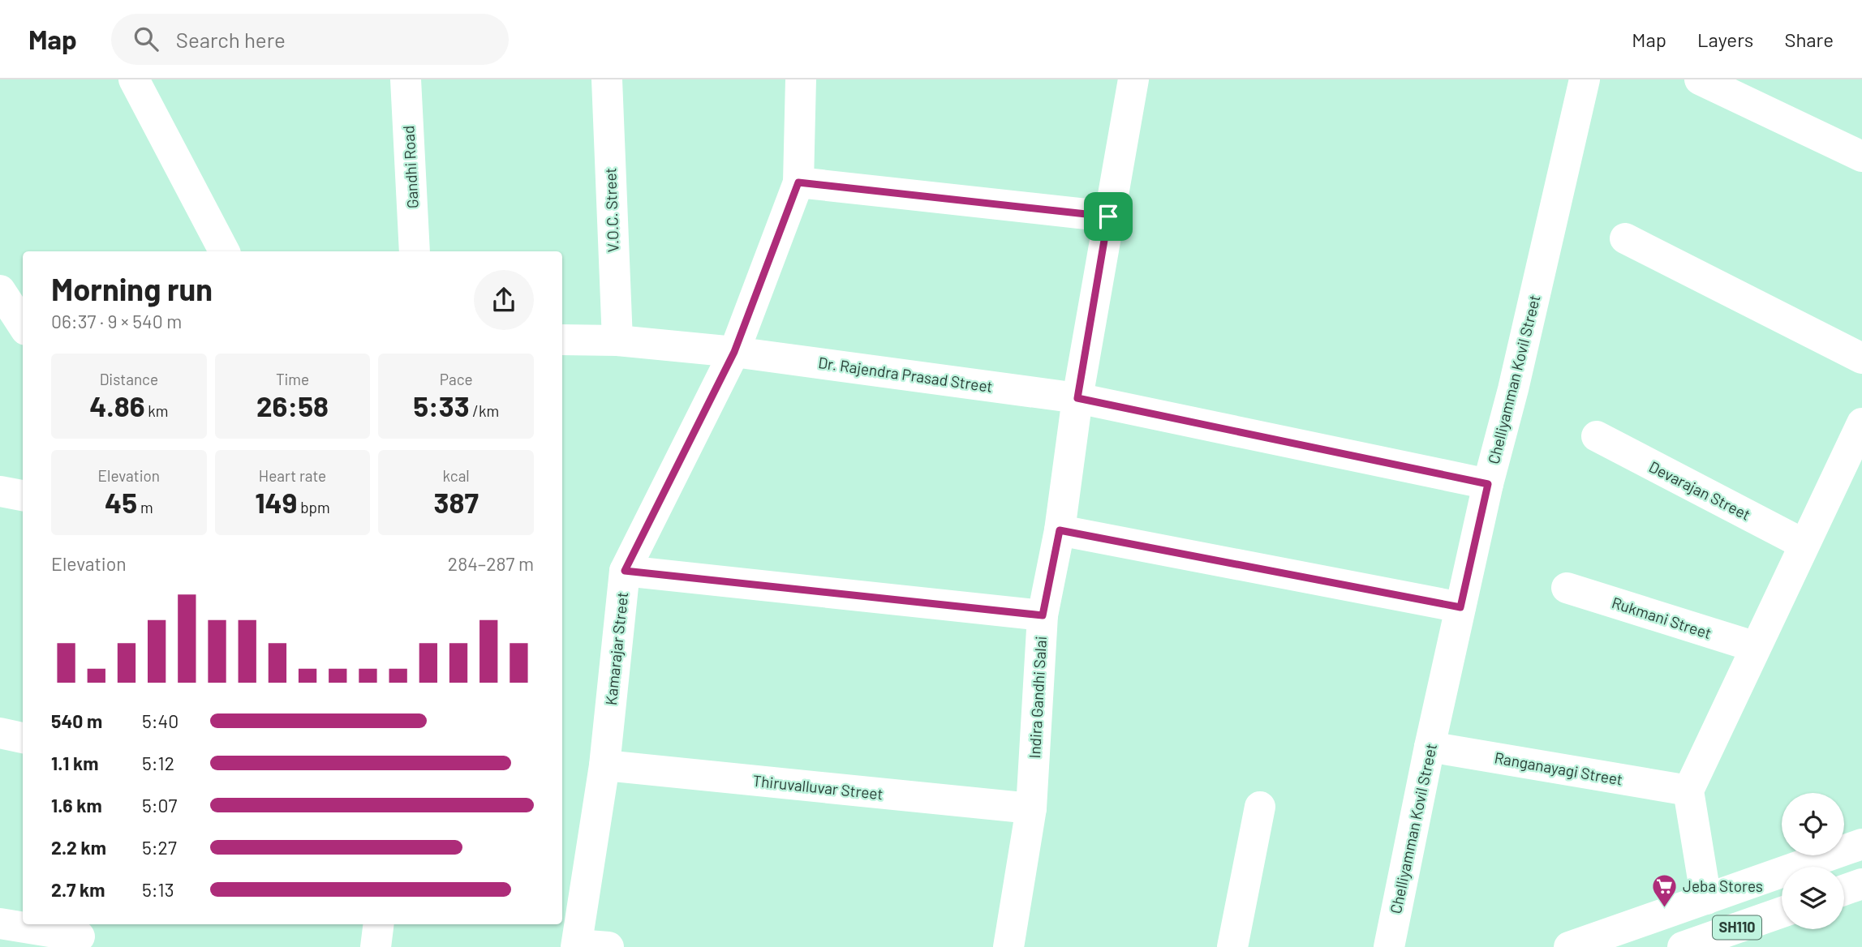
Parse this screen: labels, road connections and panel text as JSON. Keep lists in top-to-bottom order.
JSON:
{
  "streets": {
    "street": [
      "Gandhi Road",
      "V.O.C. Street",
      "Dr. Rajendra Prasad Street",
      "Chelliyamman Kovil Street",
      "Devarajan Street",
      "Rukmani Street",
      "Kamarajar Street",
      "Indira Gandhi Salai",
      "Ranganayagi Street",
      "Thiruvalluvar Street",
      "SH110"
    ]
  },
  "crossings": [
    ["V.O.C. Street", "Dr. Rajendra Prasad Street"],
    ["Dr. Rajendra Prasad Street", "Chelliyamman Kovil Street"],
    ["Dr. Rajendra Prasad Street", "Kamarajar Street"],
    ["Dr. Rajendra Prasad Street", "Indira Gandhi Salai"],
    ["Chelliyamman Kovil Street", "Ranganayagi Street"],
    ["Kamarajar Street", "Thiruvalluvar Street"],
    ["Indira Gandhi Salai", "Thiruvalluvar Street"]
  ],
  "places": {
    "supermarket": ["Jeba Stores"]
  },
  "page": {
    "header": "Map",
    "search": "Search here",
    "nav": ["Map", "Layers", "Share"],
    "heading": ["Morning run", "06:37 · 9 × 540 m"],
    "stats": [
      ["Distance", "4.86 km"],
      ["Time", "26:58"],
      ["Pace", "5:33 /km"],
      ["Elevation", "45 m"],
      ["Heart rate", "149 bpm"],
      ["kcal", "387"]
    ],
    "chart": ["Elevation", "284–287 m"],
    "list": [
      {
        "name": "540 m",
        "note": "5:40"
      },
      {
        "name": "1.1 km",
        "note": "5:12"
      },
      {
        "name": "1.6 km",
        "note": "5:07"
      },
      {
        "name": "2.2 km",
        "note": "5:27"
      },
      {
        "name": "2.7 km",
        "note": "5:13"
      }
    ]
  }
}
